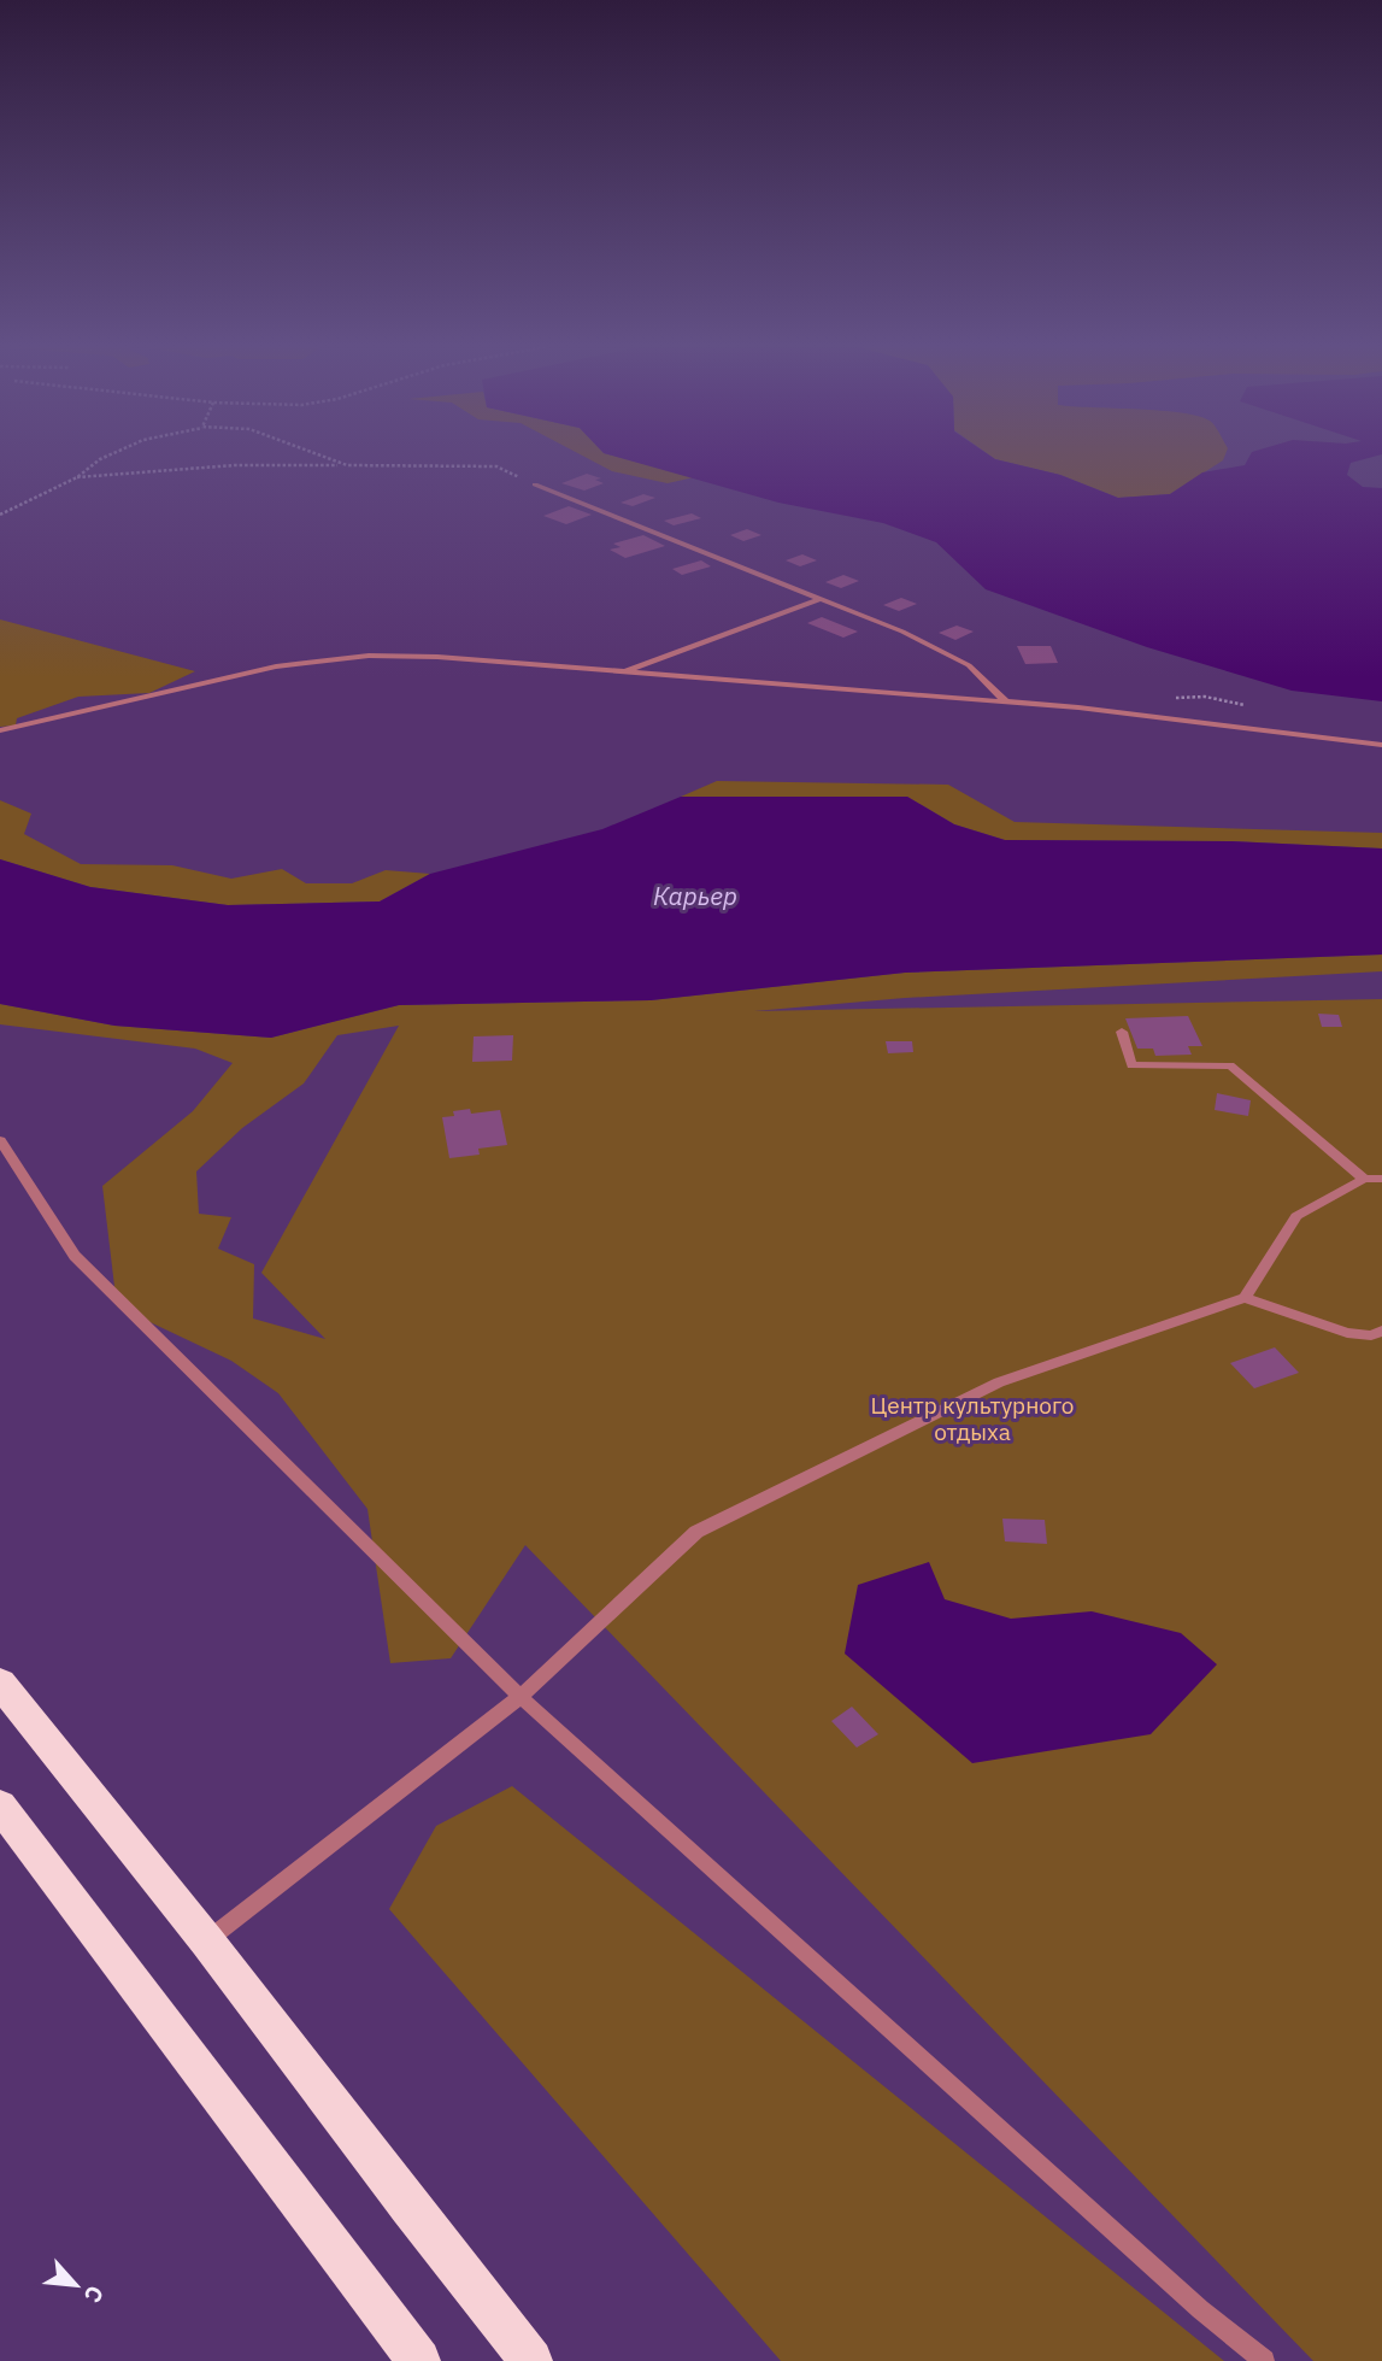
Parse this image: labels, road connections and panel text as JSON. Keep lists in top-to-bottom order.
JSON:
{
  "water": ["Карьер"],
  "parks": ["Центр культурного отдыха"],
  "north": "bottom right"
}
